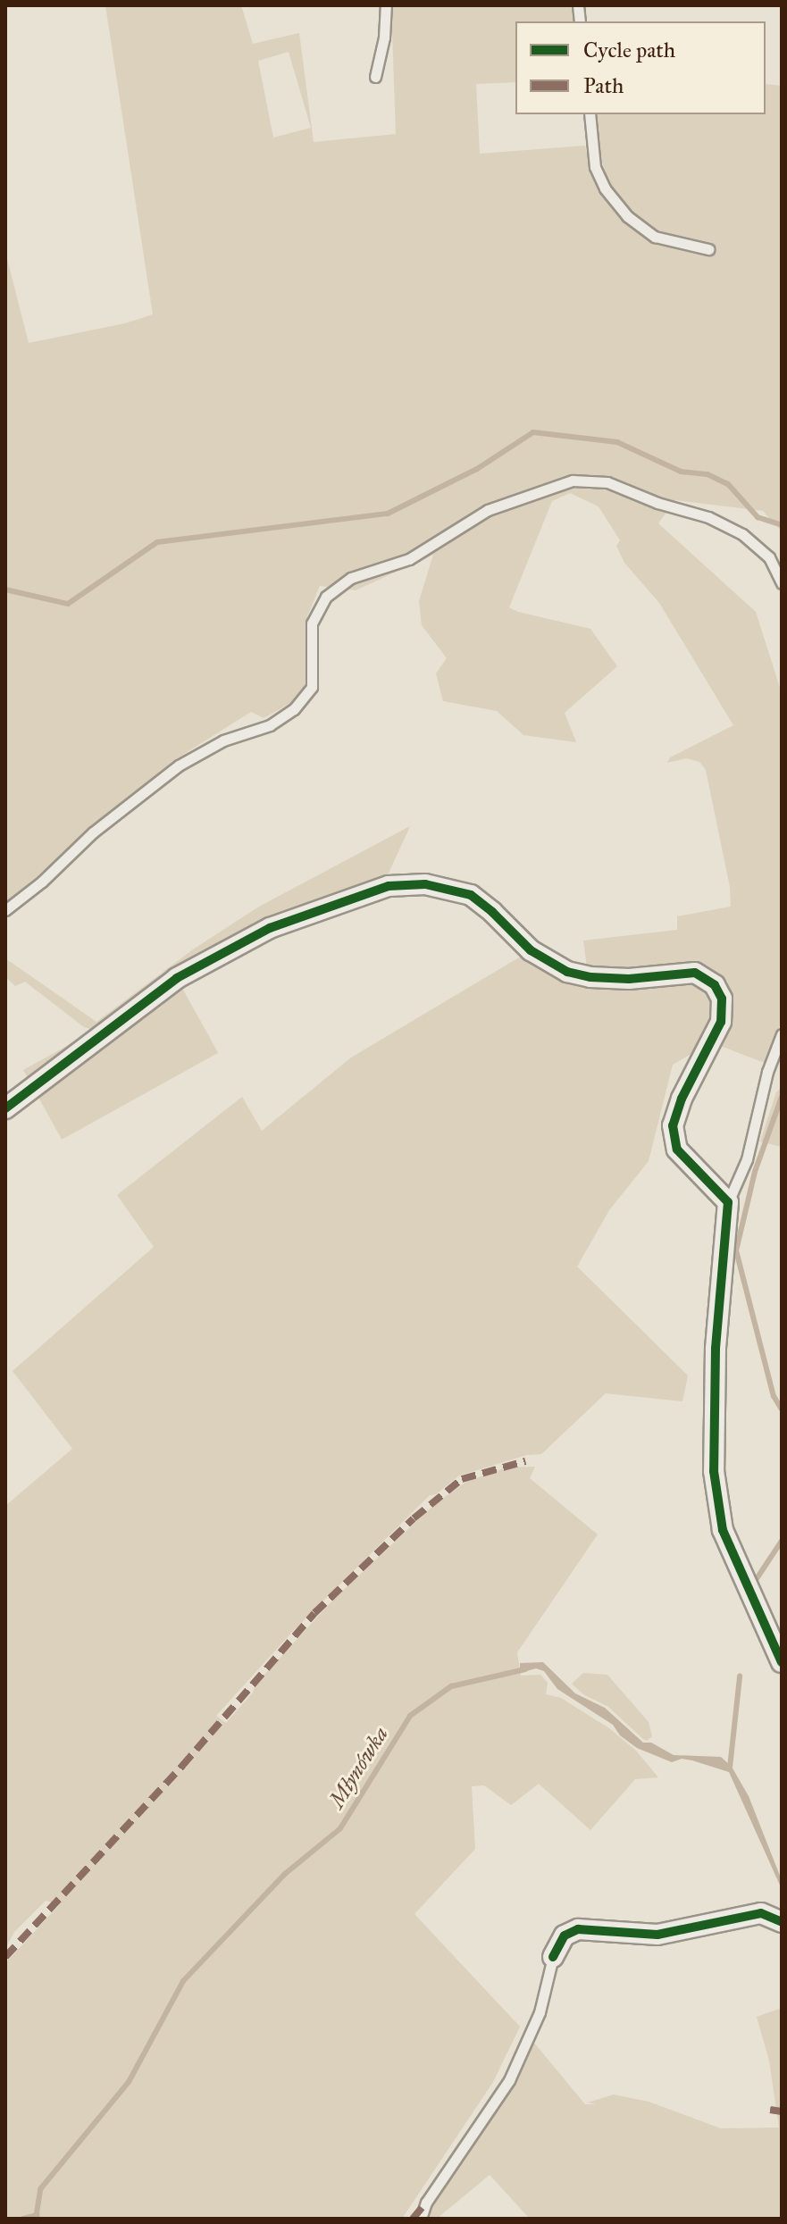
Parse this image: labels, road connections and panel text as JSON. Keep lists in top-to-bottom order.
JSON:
{
  "water": ["Młynówka"],
  "legend": ["Cycle path", "Path"]
}
